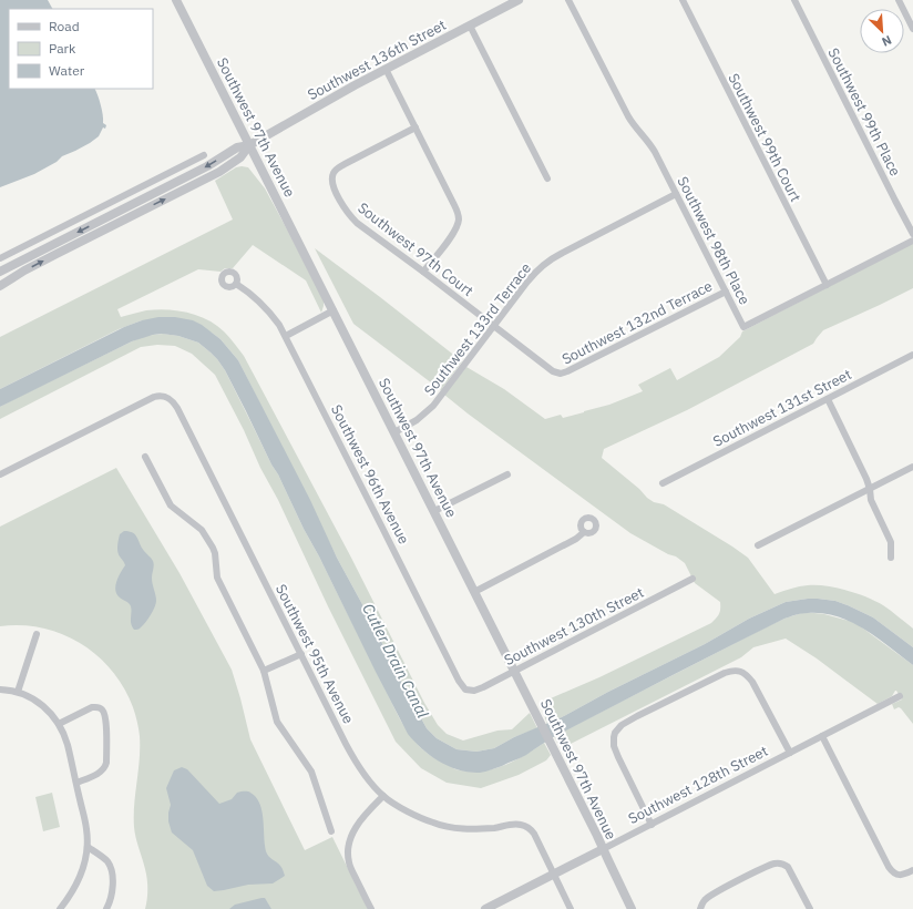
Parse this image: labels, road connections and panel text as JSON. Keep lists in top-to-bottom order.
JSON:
{
  "streets": {
    "street": [
      "Southwest 136th Street",
      "Southwest 99th Place",
      "Southwest 97th Avenue",
      "Southwest 99th Court",
      "Southwest 98th Place",
      "Southwest 97th Court",
      "Southwest 132nd Terrace",
      "Southwest 133rd Terrace",
      "Southwest 131st Street",
      "Southwest 96th Avenue",
      "Southwest 130th Street",
      "Southwest 95th Avenue",
      "Southwest 128th Street"
    ]
  },
  "crossings": [
    ["Southwest 136th Street", "Southwest 97th Avenue"],
    ["Southwest 97th Avenue", "Southwest 133rd Terrace"],
    ["Southwest 97th Avenue", "Southwest 130th Street"],
    ["Southwest 97th Avenue", "Southwest 128th Street"],
    ["Southwest 99th Court", "Southwest 98th Place"],
    ["Southwest 98th Place", "Southwest 132nd Terrace"],
    ["Southwest 98th Place", "Southwest 133rd Terrace"],
    ["Southwest 97th Court", "Southwest 132nd Terrace"],
    ["Southwest 97th Court", "Southwest 133rd Terrace"],
    ["Southwest 96th Avenue", "Southwest 130th Street"],
    ["Southwest 95th Avenue", "Southwest 128th Street"]
  ],
  "water": ["Cutler Drain Canal"],
  "legend": ["Road", "Park", "Water"],
  "north": "bottom right"
}
